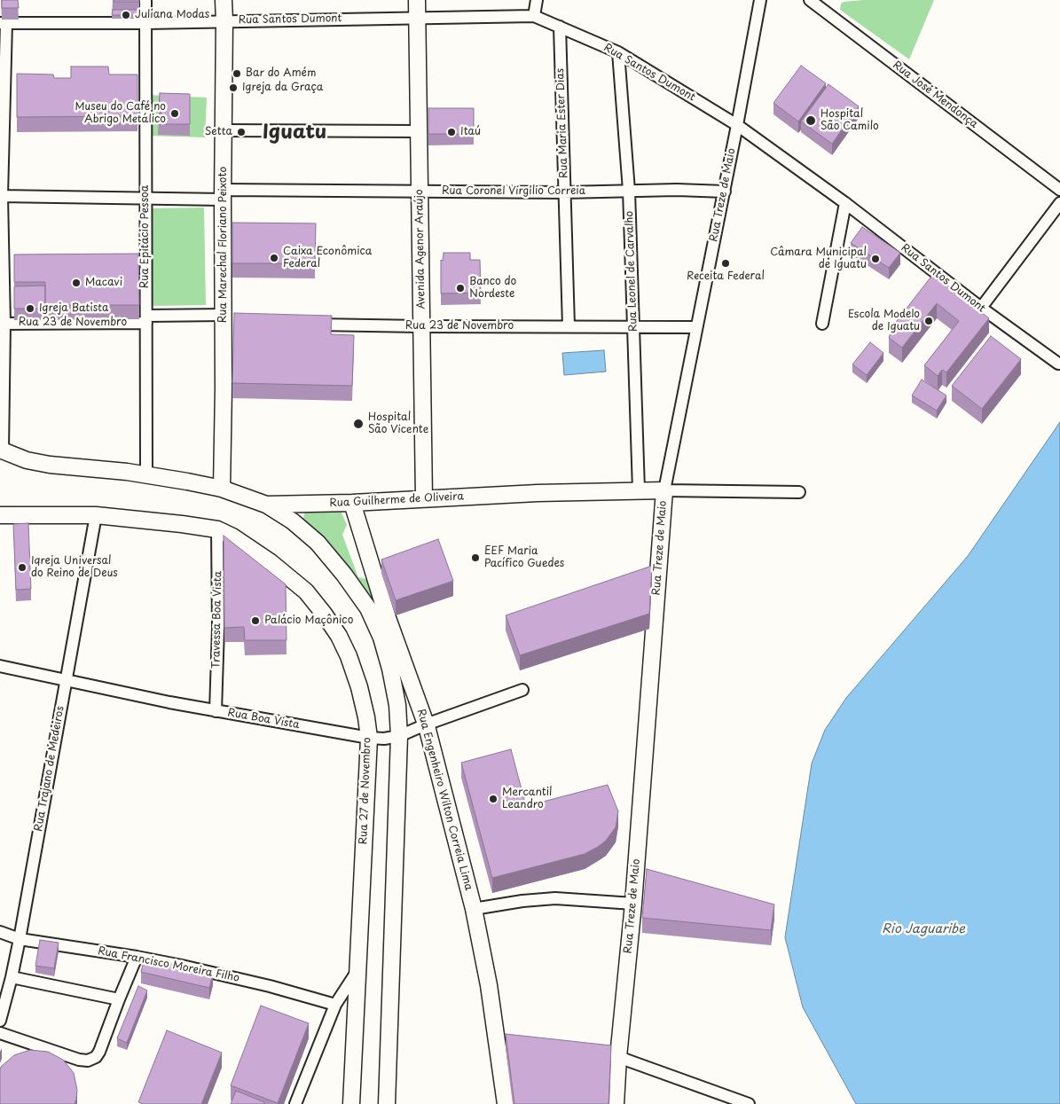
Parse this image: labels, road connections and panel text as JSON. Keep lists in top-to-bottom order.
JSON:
{
  "streets": {
    "main road": [
      "Rua Treze de Maio",
      "Rua Marechal Floriano Peixoto",
      "Avenida Agenor Araújo",
      "Rua Guilherme de Oliveira",
      "Rua 27 de Novembro",
      "Rua Engenheiro Wilton Correia Lima"
    ],
    "street": [
      "Rua Santos Dumont",
      "Rua José Mendonça",
      "Rua Maria Ester Dias",
      "Rua Coronel Virgílio Correia",
      "Rua Epitácio Pessoa",
      "Rua Leonel de Carvalho",
      "Rua 23 de Novembro",
      "Travessa Boa Vista",
      "Rua Boa Vista",
      "Rua Trajano de Medeiros",
      "Rua Francisco Moreira Filho"
    ]
  },
  "crossings": [
    ["Rua Santos Dumont", "Rua Maria Ester Dias"],
    ["Rua Santos Dumont", "Rua Treze de Maio"],
    ["Rua Santos Dumont", "Rua Epitácio Pessoa"],
    ["Rua Santos Dumont", "Rua Marechal Floriano Peixoto"],
    ["Rua Santos Dumont", "Avenida Agenor Araújo"],
    ["Rua Santos Dumont", "Rua Leonel de Carvalho"],
    ["Rua Maria Ester Dias", "Rua Coronel Virgílio Correia"],
    ["Rua Maria Ester Dias", "Rua 23 de Novembro"],
    ["Rua Coronel Virgílio Correia", "Rua Treze de Maio"],
    ["Rua Coronel Virgílio Correia", "Rua Epitácio Pessoa"],
    ["Rua Coronel Virgílio Correia", "Rua Marechal Floriano Peixoto"],
    ["Rua Coronel Virgílio Correia", "Avenida Agenor Araújo"],
    ["Rua Coronel Virgílio Correia", "Rua Leonel de Carvalho"],
    ["Rua Treze de Maio", "Rua 23 de Novembro"],
    ["Rua Treze de Maio", "Rua Guilherme de Oliveira"],
    ["Rua Epitácio Pessoa", "Rua 23 de Novembro"],
    ["Rua Epitácio Pessoa", "Rua Guilherme de Oliveira"],
    ["Rua Marechal Floriano Peixoto", "Rua 23 de Novembro"],
    ["Rua Marechal Floriano Peixoto", "Rua Guilherme de Oliveira"],
    ["Avenida Agenor Araújo", "Rua 23 de Novembro"],
    ["Avenida Agenor Araújo", "Rua Guilherme de Oliveira"],
    ["Rua Leonel de Carvalho", "Rua 23 de Novembro"],
    ["Rua Leonel de Carvalho", "Rua Guilherme de Oliveira"],
    ["Rua Guilherme de Oliveira", "Rua Engenheiro Wilton Correia Lima"],
    ["Travessa Boa Vista", "Rua Boa Vista"],
    ["Travessa Boa Vista", "Rua 27 de Novembro"],
    ["Rua Boa Vista", "Rua Trajano de Medeiros"],
    ["Rua Boa Vista", "Rua 27 de Novembro"],
    ["Rua Boa Vista", "Rua Engenheiro Wilton Correia Lima"],
    ["Rua Trajano de Medeiros", "Rua 27 de Novembro"],
    ["Rua Trajano de Medeiros", "Rua Francisco Moreira Filho"]
  ],
  "districts": ["Iguatu"],
  "water": ["Rio Jaguaribe"],
  "places": [
    "Juliana Modas",
    "Bar do Amém",
    "Igreja da Graça",
    "Museu do Café no Abrigo Metálico",
    "Hospital São Camilo",
    "Setta",
    "Itaú",
    "Caixa Econômica Federal",
    "Câmara Municipal de Iguatu",
    "Receita Federal",
    "Macavi",
    "Banco do Nordeste",
    "Igreja Batista",
    "Escola Modelo de Iguatu",
    "Hospital São Vicente",
    "EEF Maria Pacífico Guedes",
    "Igreja Universal do Reino de Deus",
    "Palácio Maçônico",
    "Mercantil Leandro"
  ]
}
